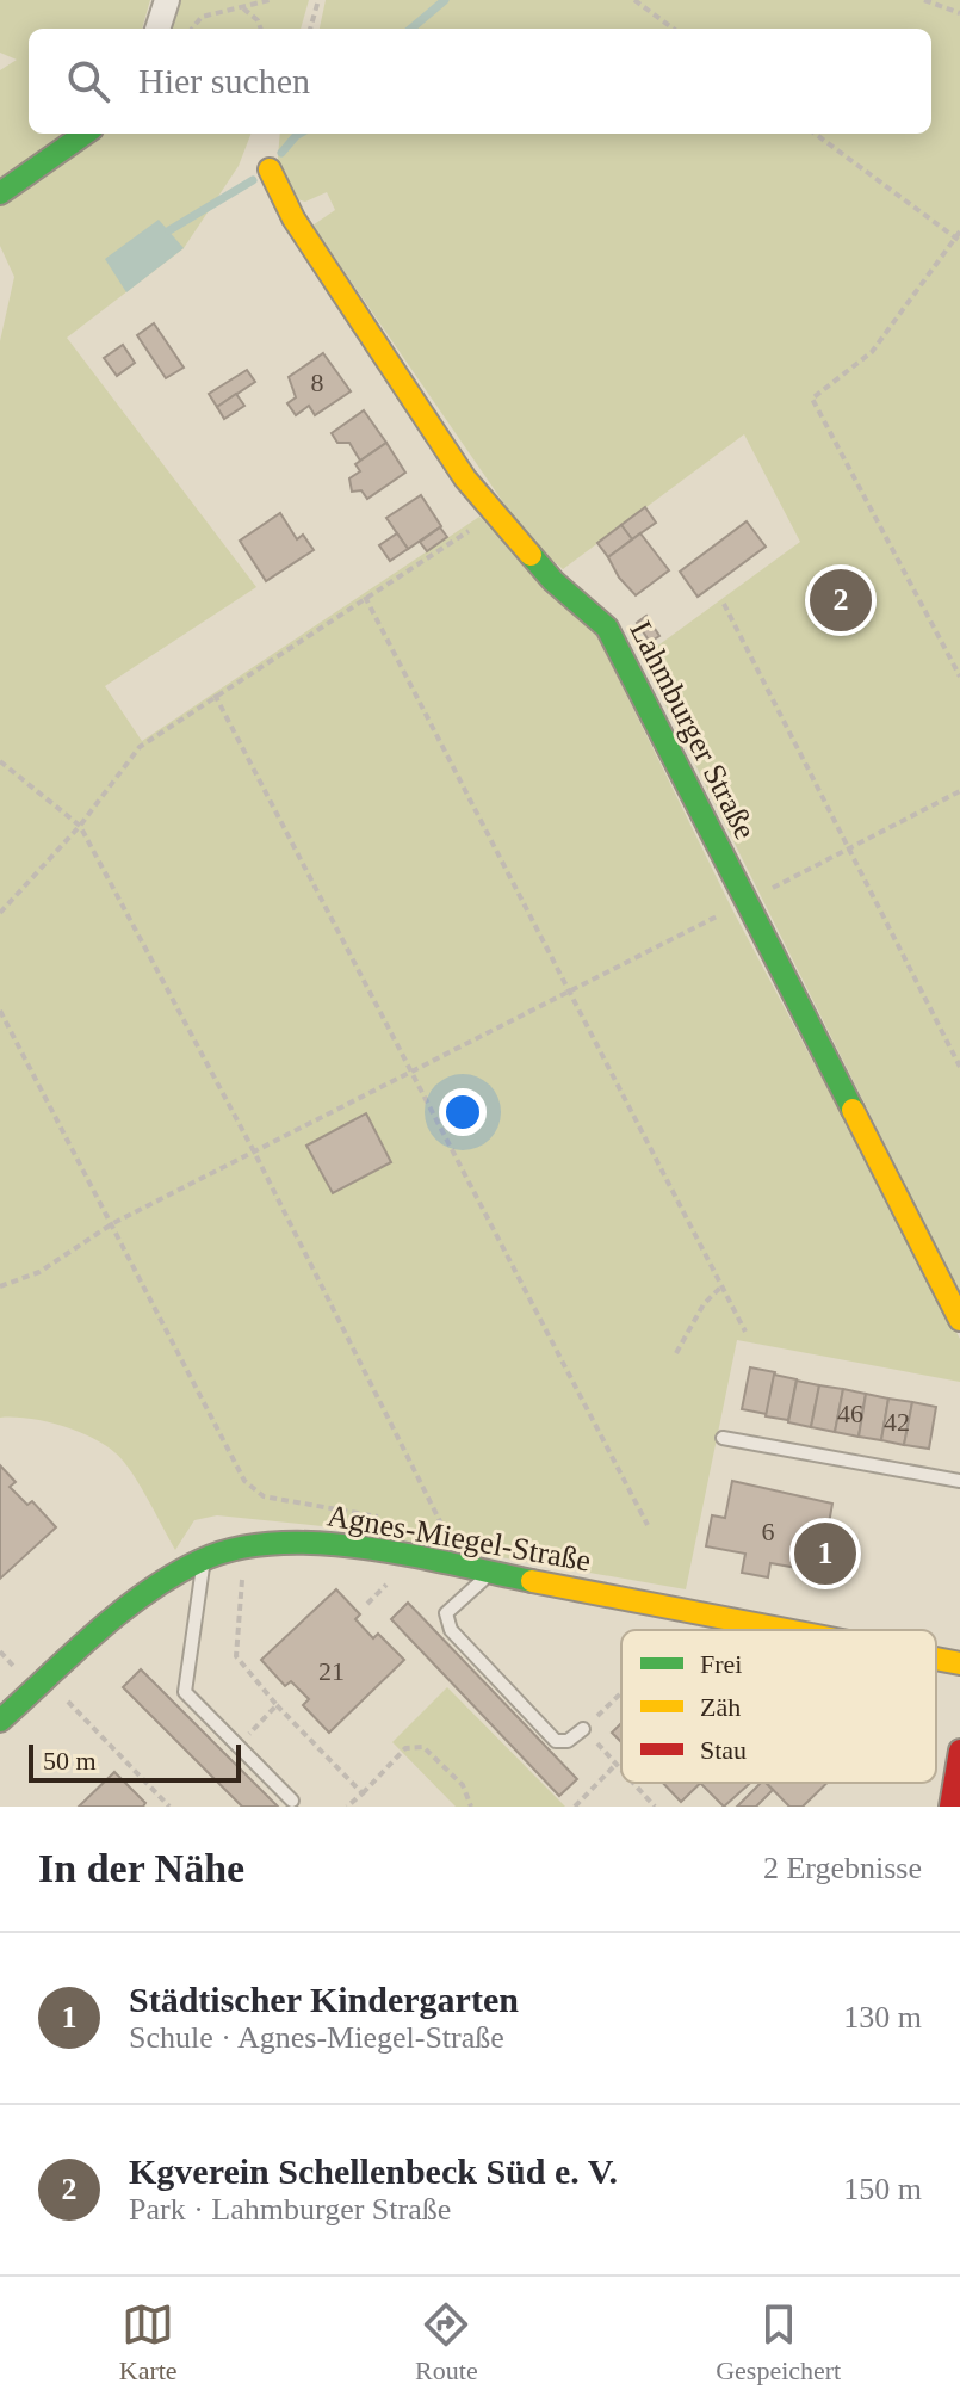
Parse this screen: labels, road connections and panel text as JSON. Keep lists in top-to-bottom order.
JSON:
{
  "streets": {
    "street": ["Lahmburger Straße", "Agnes-Miegel-Straße"]
  },
  "house_numbers": [
    "8",
    "46",
    "42",
    "6",
    "21"
  ],
  "legend": ["Frei", "Zäh", "Stau"],
  "scale_bar": "50 m",
  "page": {
    "search": "Hier suchen",
    "pins": ["2", "1"],
    "scale": "50 m",
    "heading": ["In der Nähe", "2 Ergebnisse"],
    "list": [
      {
        "mark": "1",
        "name": "Städtischer Kindergarten",
        "note": "Schule · Agnes-Miegel-Straße",
        "value": "130 m"
      },
      {
        "mark": "2",
        "name": "Kgverein Schellenbeck Süd e. V.",
        "note": "Park · Lahmburger Straße",
        "value": "150 m"
      }
    ],
    "nav": ["Karte", "Route", "Gespeichert"]
  }
}
